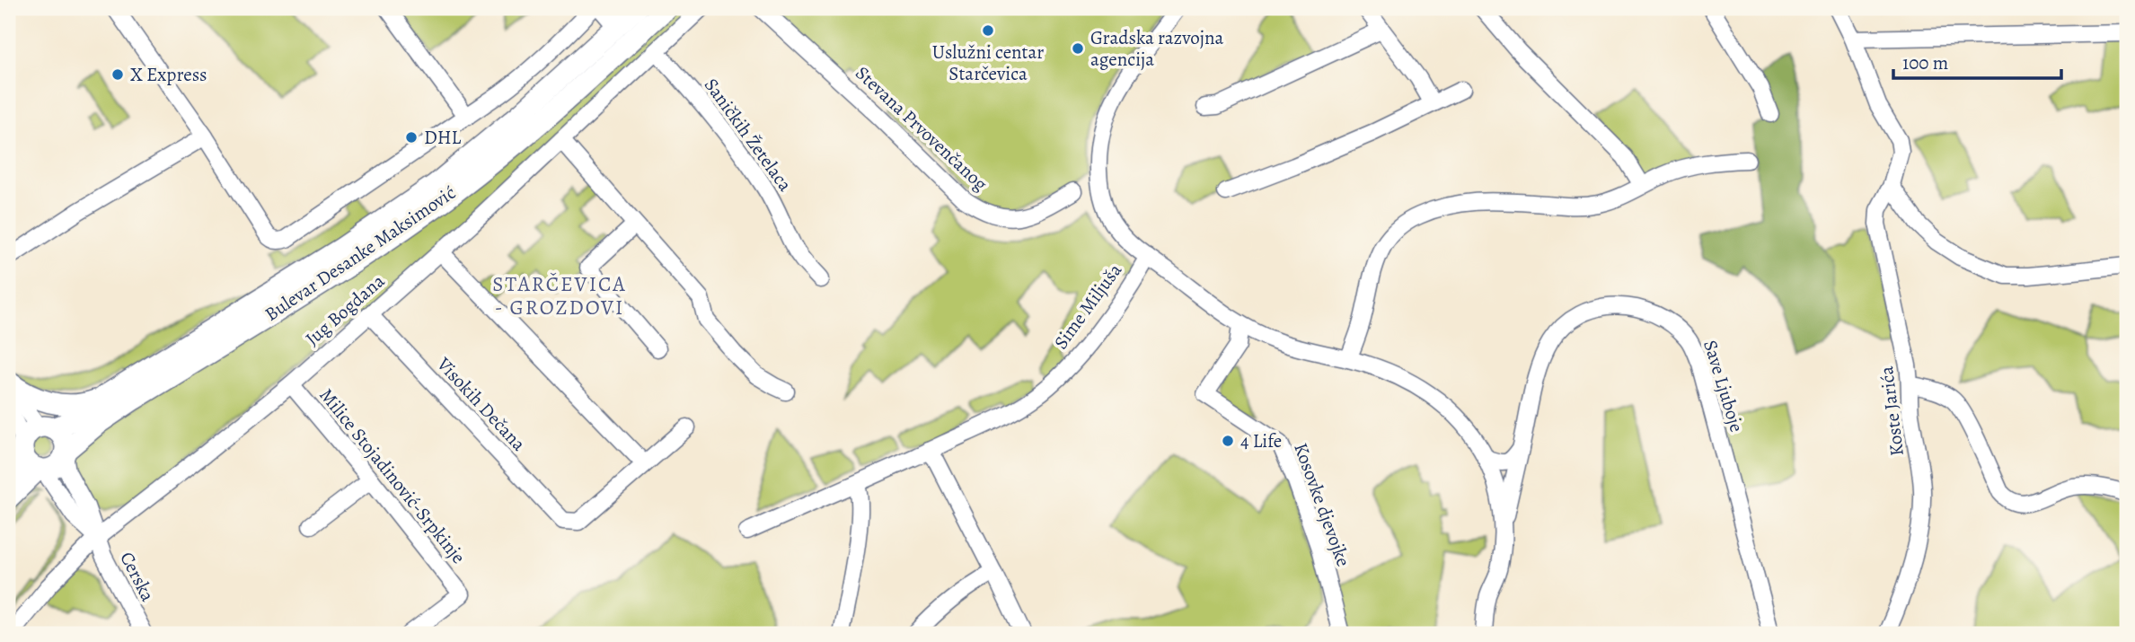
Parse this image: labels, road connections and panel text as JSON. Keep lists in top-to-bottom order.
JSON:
{
  "streets": {
    "main road": ["Bulevar Desanke Maksimović"],
    "street": [
      "Stevana Prvovenčanog",
      "Saničkih Žetelaca",
      "Sime Miljuša",
      "Jug Bogdana",
      "Save Ljuboje",
      "Visokih Dečana",
      "Koste Jarića",
      "Milice Stojadinović-Srpkinje",
      "Kosovke djevojke",
      "Cerska"
    ]
  },
  "crossings": [
    ["Saničkih Žetelaca", "Jug Bogdana"],
    ["Bulevar Desanke Maksimović", "Cerska"],
    ["Jug Bogdana", "Visokih Dečana"],
    ["Jug Bogdana", "Milice Stojadinović-Srpkinje"],
    ["Jug Bogdana", "Cerska"]
  ],
  "districts": ["STARČEVICA - GROZDOVI"],
  "places": [
    "Uslužni centar Starčevica",
    "Gradska razvojna agencija",
    "X Express",
    "DHL",
    "4 Life"
  ],
  "scale_bar": "100 m"
}
